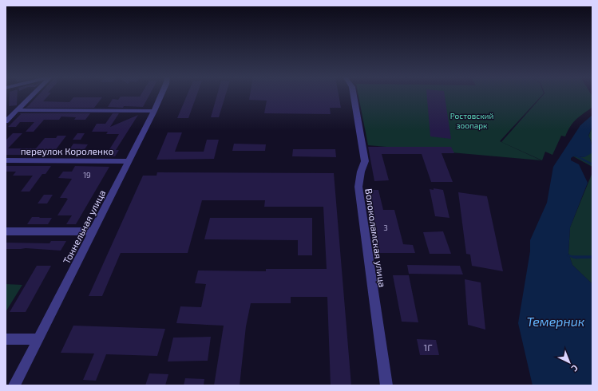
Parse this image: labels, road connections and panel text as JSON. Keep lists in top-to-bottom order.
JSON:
{
  "streets": {
    "street": ["переулок Короленко", "Тоннельная улица", "Волоколамская улица"]
  },
  "crossings": [
    ["переулок Короленко", "Тоннельная улица"]
  ],
  "water": ["Темерник"],
  "parks": ["Ростовский зоопарк"],
  "house_numbers": ["19", "3", "1Г"],
  "north": "bottom right"
}
